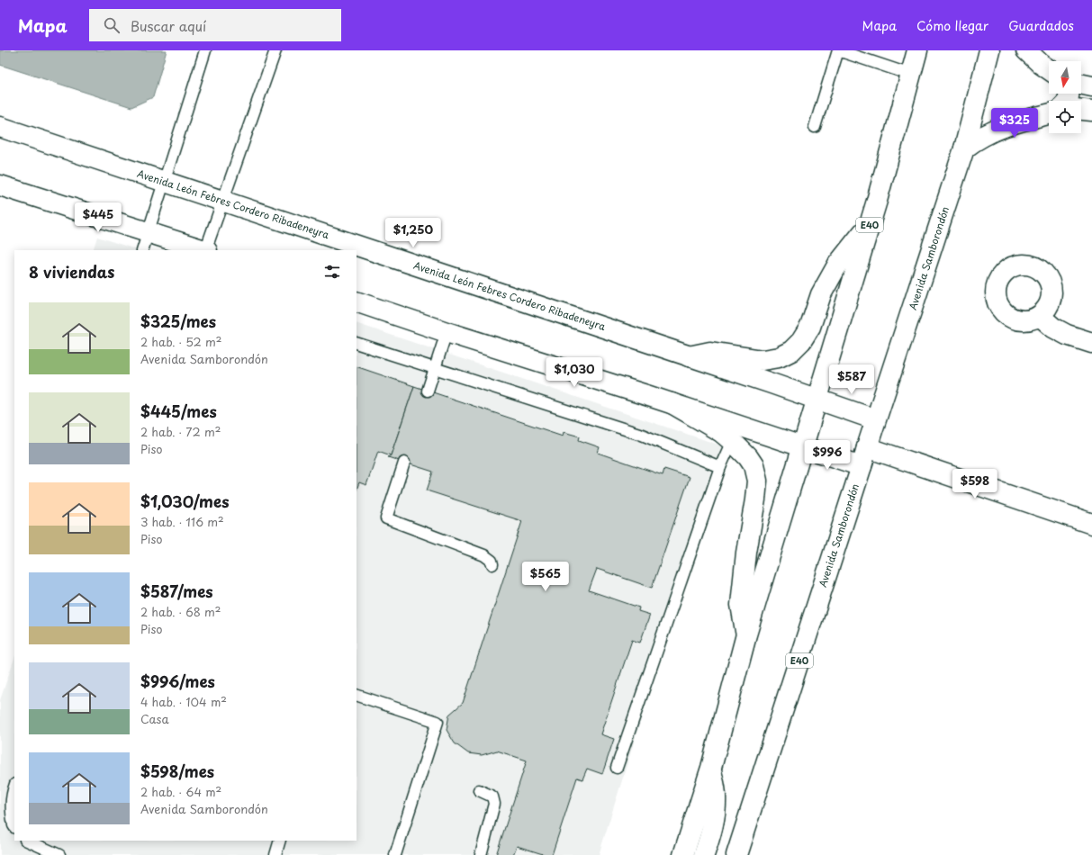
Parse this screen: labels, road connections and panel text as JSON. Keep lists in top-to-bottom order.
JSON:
{
  "streets": {
    "main road": ["Avenida León Febres Cordero Ribadeneyra", "E40", "Avenida Samborondón"]
  },
  "crossings": [
    ["Avenida León Febres Cordero Ribadeneyra", "E40"],
    ["Avenida León Febres Cordero Ribadeneyra", "Avenida Samborondón"]
  ],
  "north": "bottom",
  "page": {
    "header": "Mapa",
    "search": "Buscar aquí",
    "nav": ["Mapa", "Cómo llegar", "Guardados"],
    "price": [
      "$325",
      "$445",
      "$1,250",
      "$1,030",
      "$587",
      "$996",
      "$598",
      "$565"
    ],
    "heading": "8 viviendas",
    "list": [
      {
        "name": "$325/mes",
        "note": "2 hab. · 52 m² · Avenida Samborondón"
      },
      {
        "name": "$445/mes",
        "note": "2 hab. · 72 m² · Piso"
      },
      {
        "name": "$1,030/mes",
        "note": "3 hab. · 116 m² · Piso"
      },
      {
        "name": "$587/mes",
        "note": "2 hab. · 68 m² · Piso"
      },
      {
        "name": "$996/mes",
        "note": "4 hab. · 104 m² · Casa"
      },
      {
        "name": "$598/mes",
        "note": "2 hab. · 64 m² · Avenida Samborondón"
      }
    ]
  }
}
